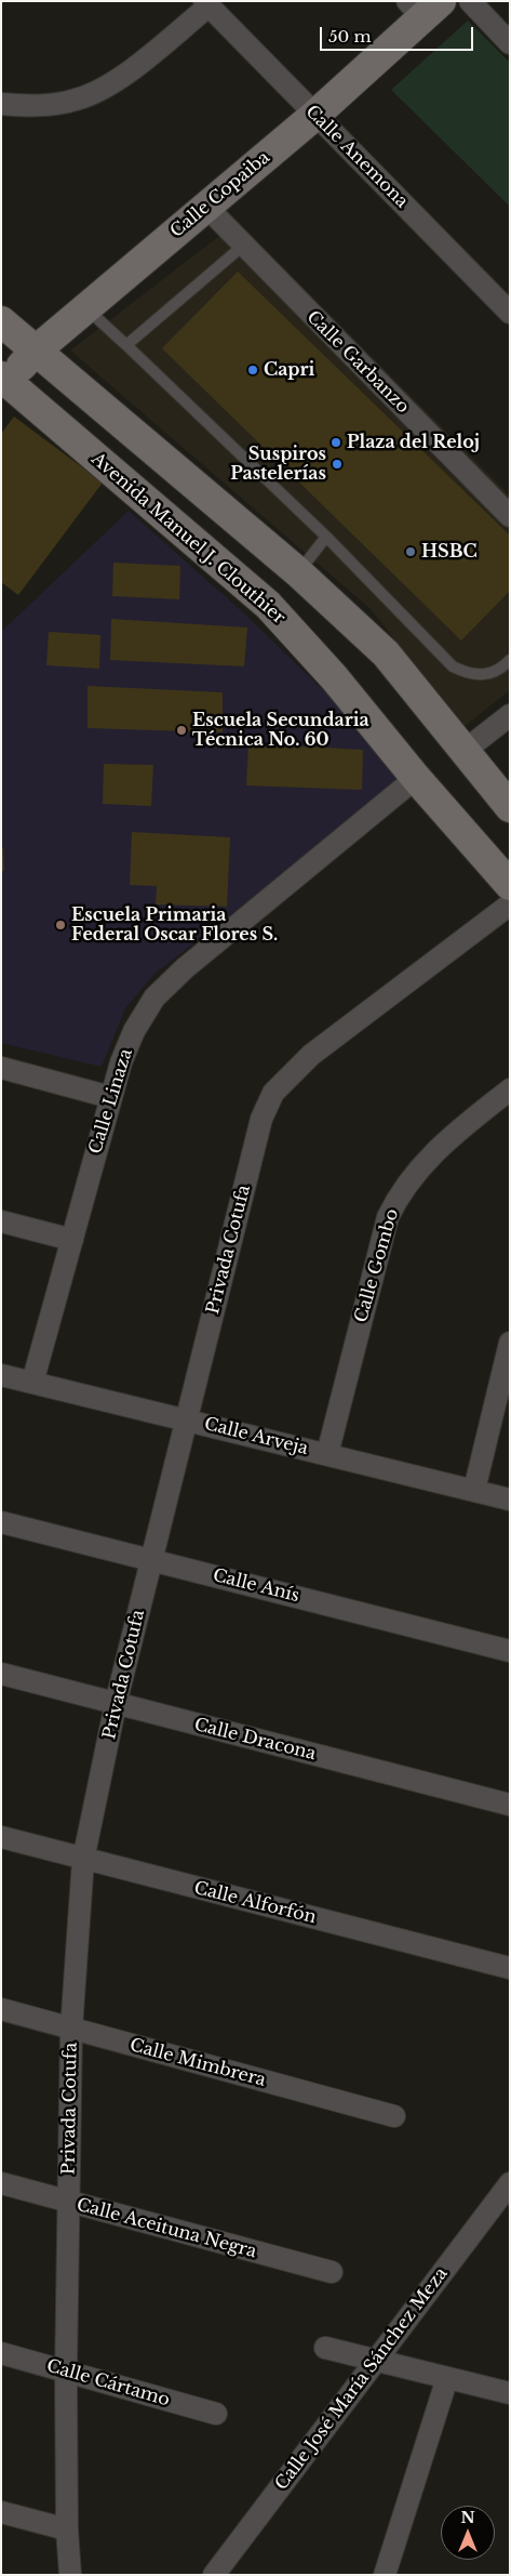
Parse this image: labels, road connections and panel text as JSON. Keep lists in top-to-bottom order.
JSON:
{
  "streets": {
    "main road": ["Calle Copaiba", "Avenida Manuel J. Clouthier"],
    "street": [
      "Calle Anemona",
      "Calle Garbanzo",
      "Calle Linaza",
      "Privada Cotufa",
      "Calle Gombo",
      "Calle Arveja",
      "Calle Anís",
      "Calle Dracona",
      "Calle Alforfón",
      "Calle Mimbrera",
      "Calle Aceituna Negra",
      "Calle José María Sánchez Meza",
      "Calle Cártamo"
    ]
  },
  "crossings": [
    ["Calle Anemona", "Calle Copaiba"],
    ["Calle Copaiba", "Calle Garbanzo"],
    ["Calle Copaiba", "Avenida Manuel J. Clouthier"],
    ["Avenida Manuel J. Clouthier", "Calle Linaza"],
    ["Calle Linaza", "Calle Arveja"],
    ["Privada Cotufa", "Calle Arveja"],
    ["Privada Cotufa", "Calle Anís"],
    ["Privada Cotufa", "Calle Dracona"],
    ["Privada Cotufa", "Calle Alforfón"],
    ["Privada Cotufa", "Calle Mimbrera"],
    ["Privada Cotufa", "Calle Aceituna Negra"],
    ["Privada Cotufa", "Calle Cártamo"],
    ["Calle Gombo", "Calle Arveja"]
  ],
  "places": [
    "Capri",
    "Plaza del Reloj",
    "Suspiros Pastelerías",
    "HSBC",
    "Escuela Secundaria Técnica No. 60",
    "Escuela Primaria Federal Oscar Flores S."
  ],
  "scale_bar": "50 m",
  "north": "top"
}
